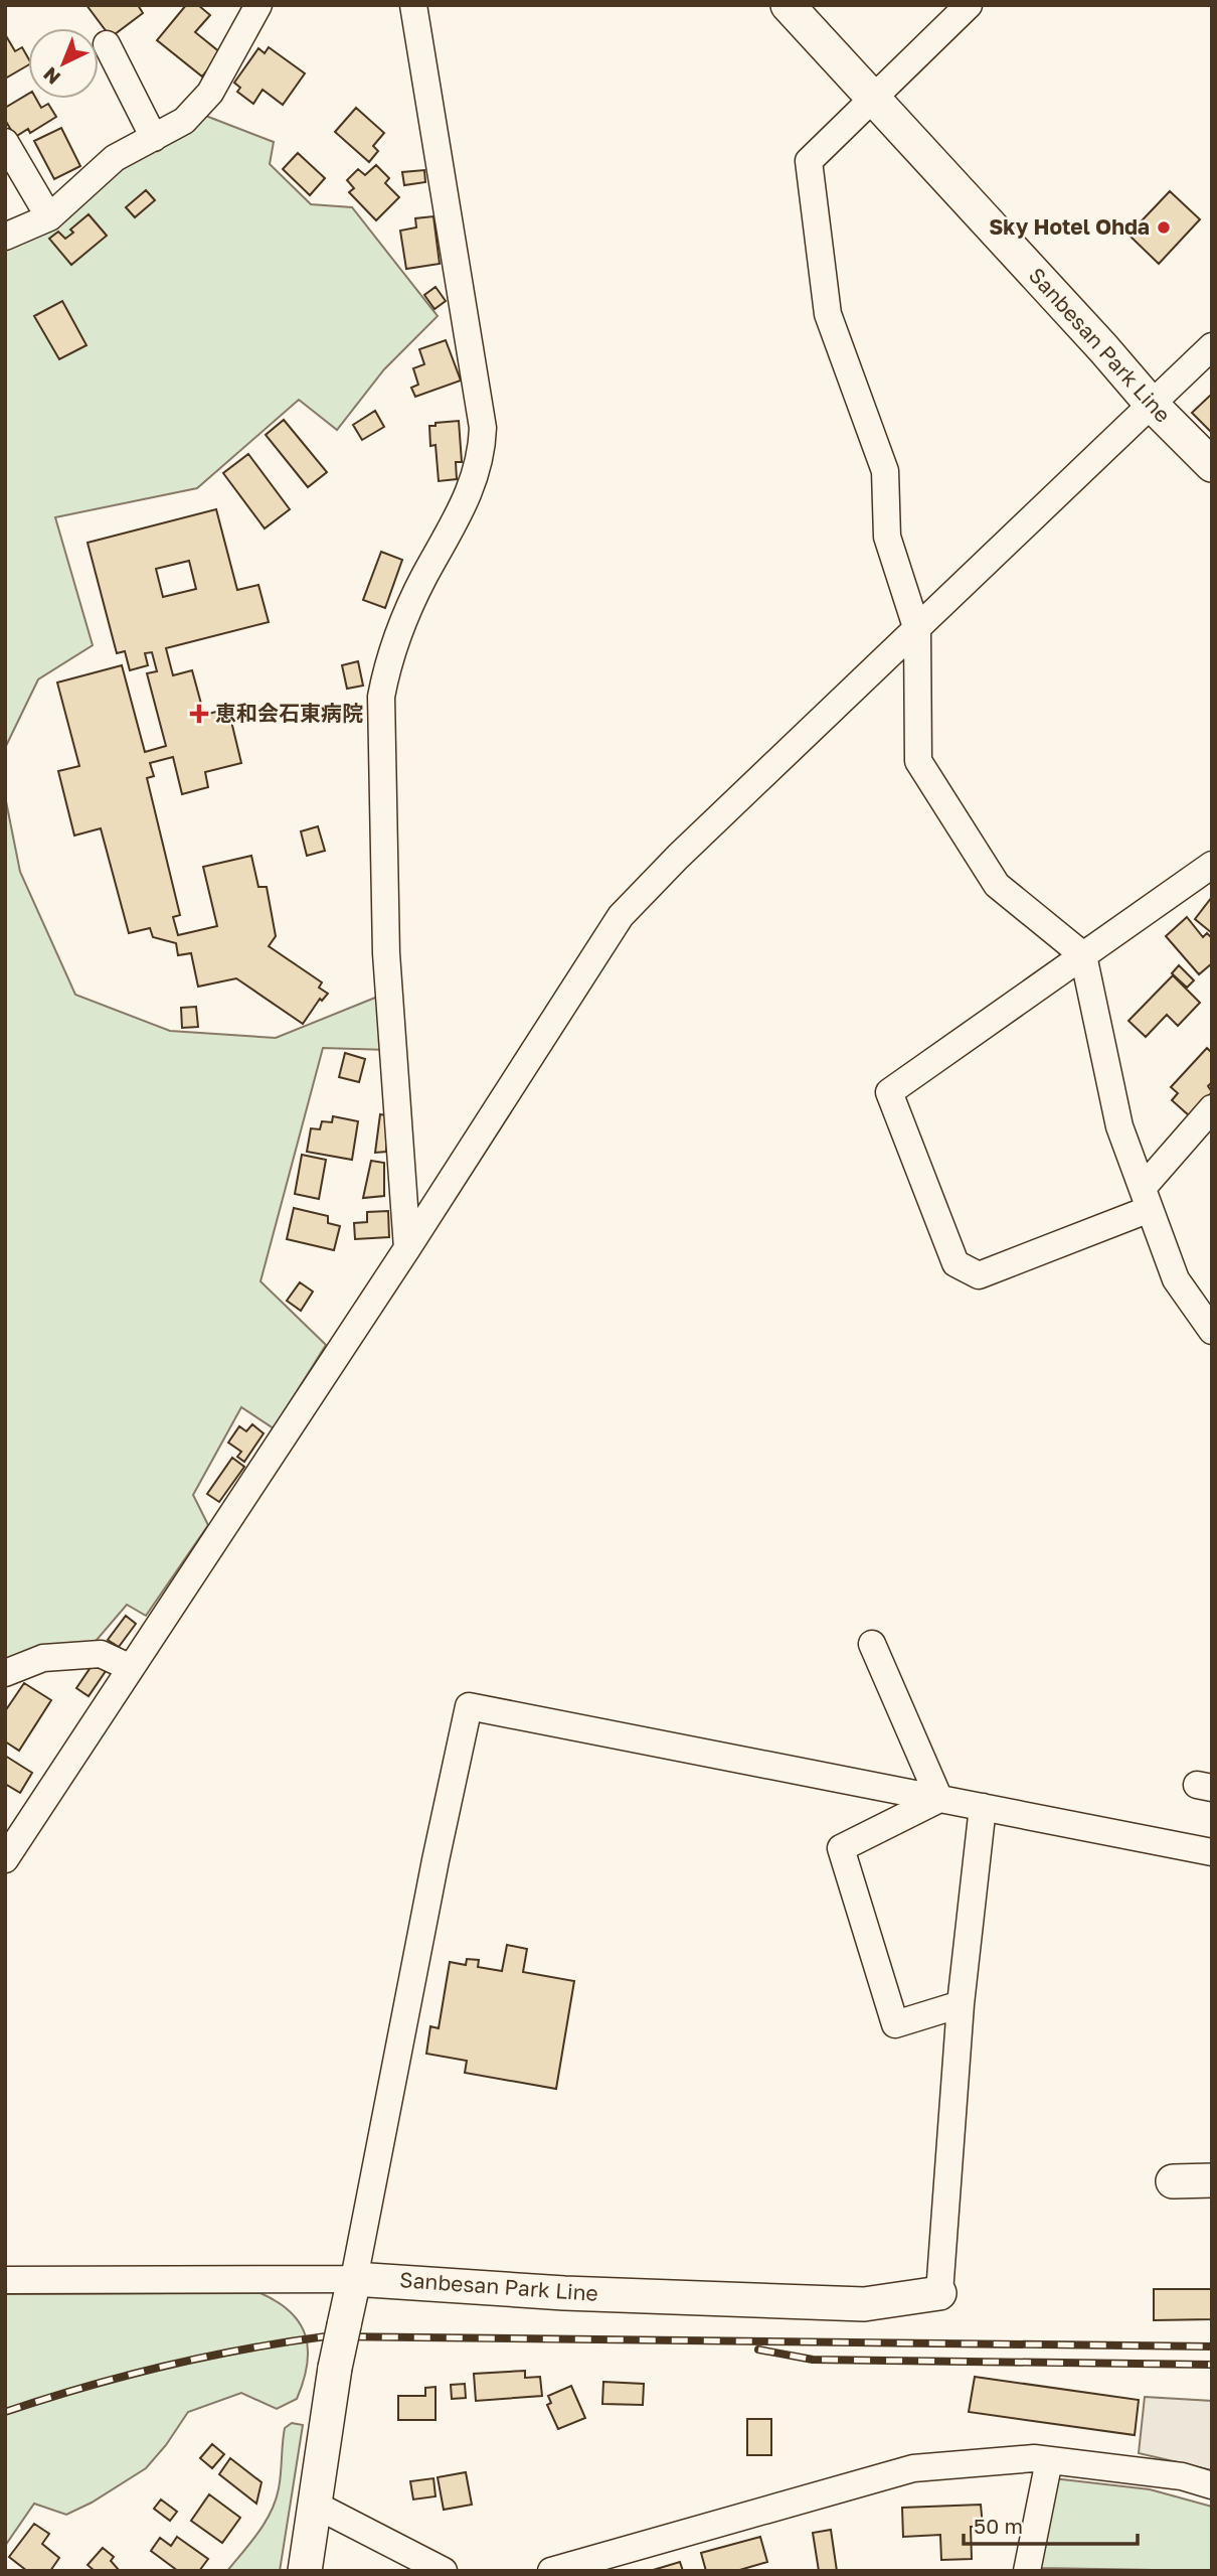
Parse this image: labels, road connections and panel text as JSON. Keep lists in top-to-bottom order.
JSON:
{
  "streets": {
    "main road": ["Sanbesan Park Line"]
  },
  "places": {
    "other": ["Sky Hotel Ohda"],
    "health": ["恵和会石東病院"]
  },
  "scale_bar": "50 m",
  "north": "bottom left"
}
